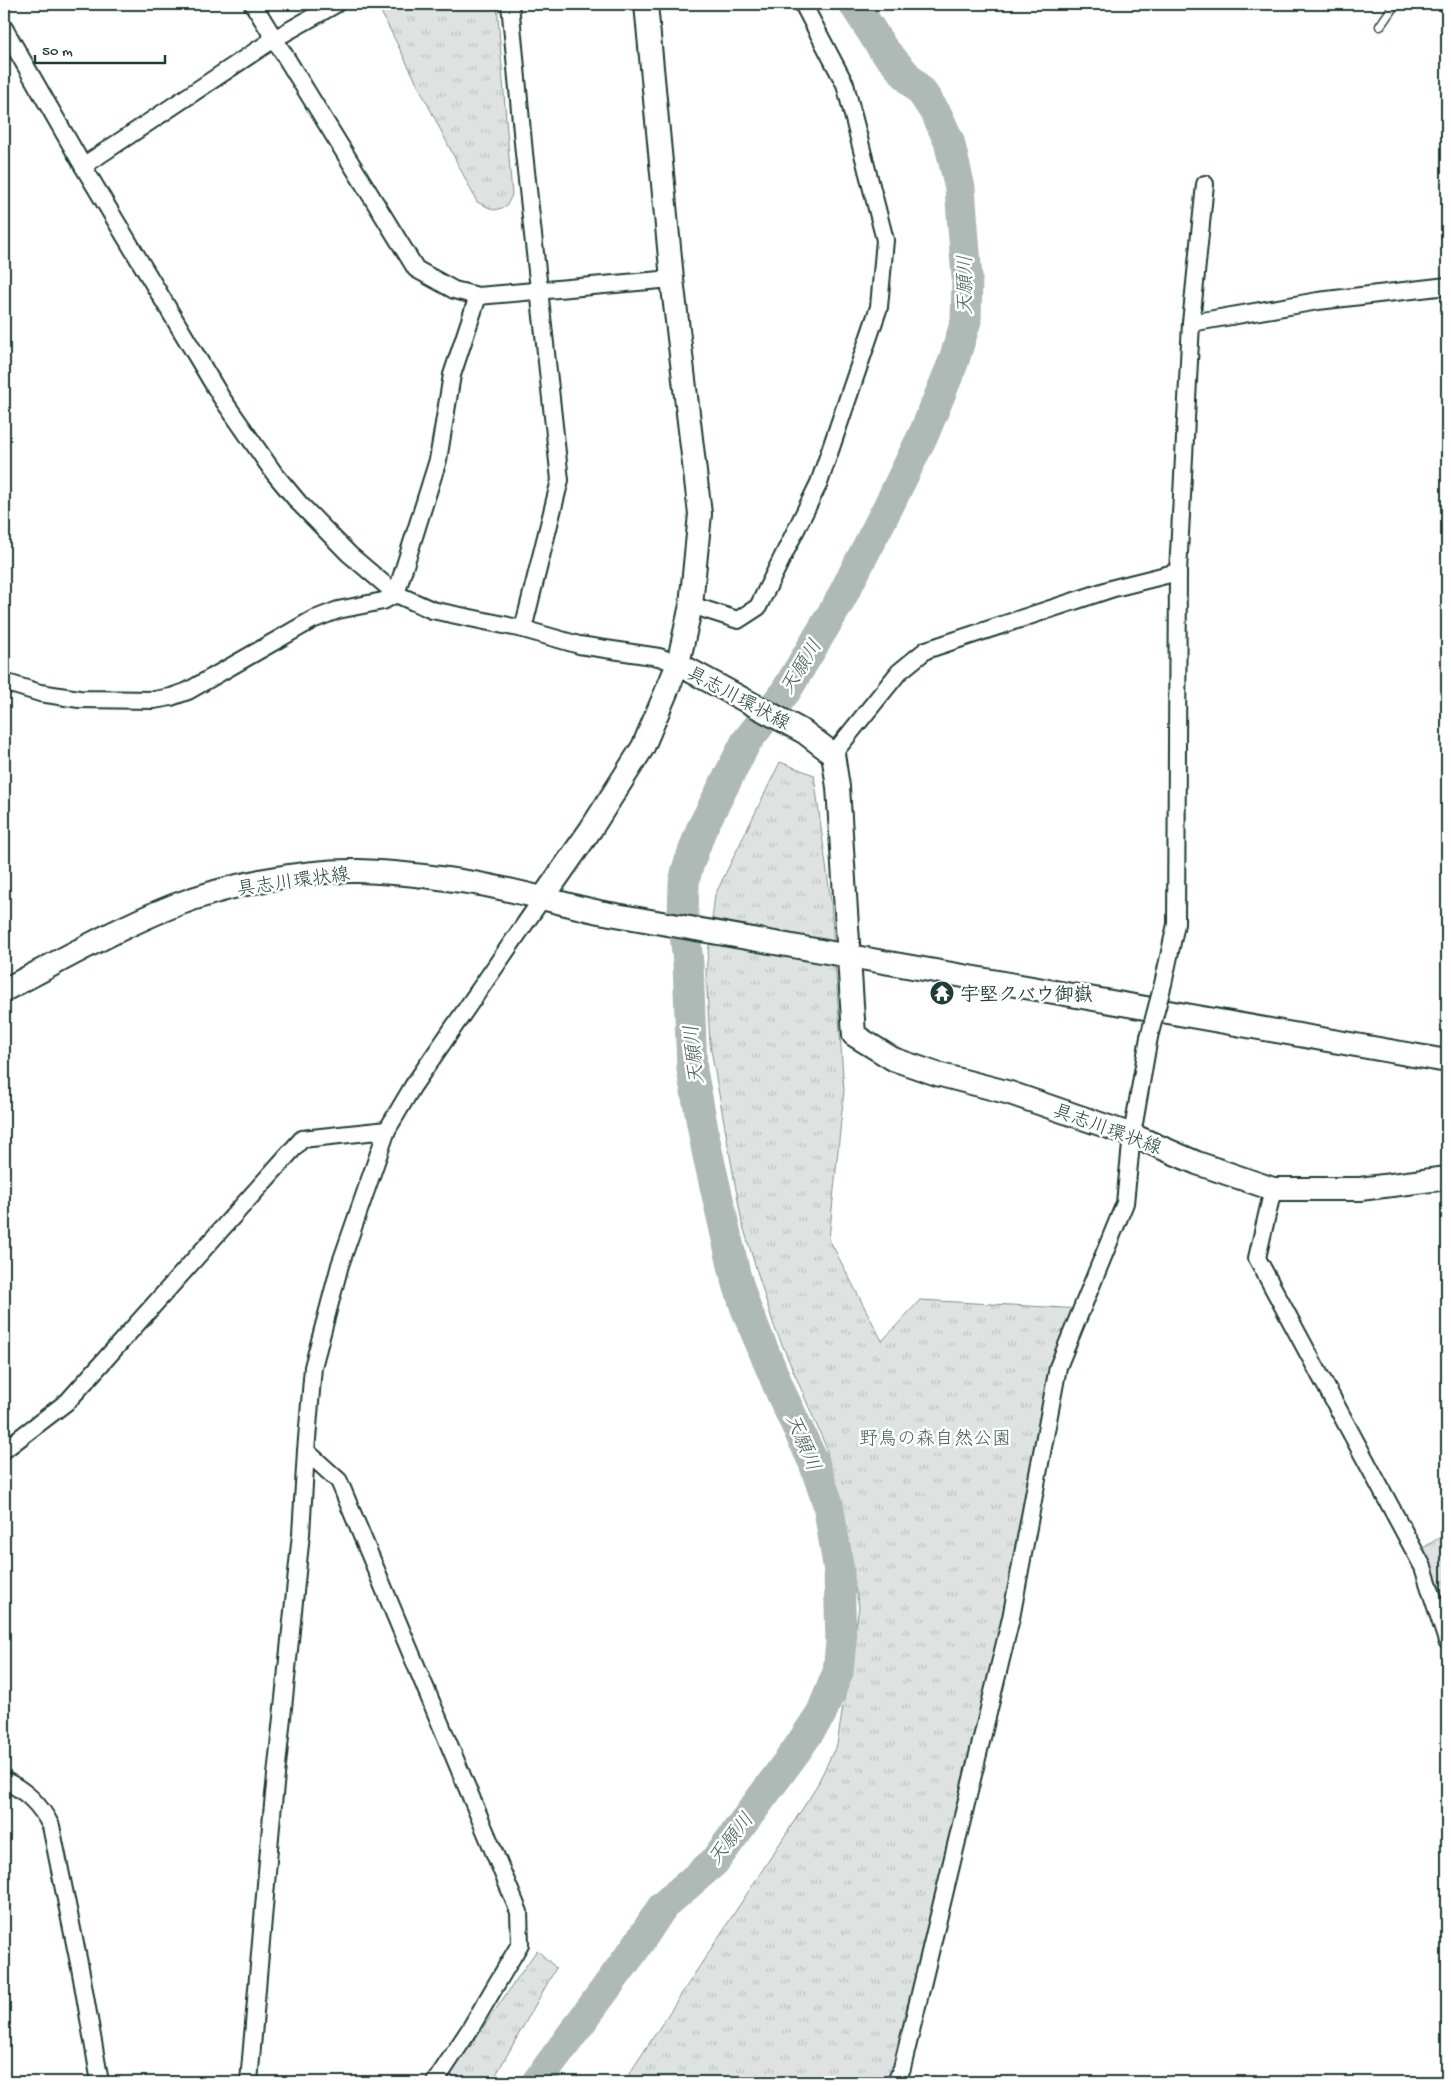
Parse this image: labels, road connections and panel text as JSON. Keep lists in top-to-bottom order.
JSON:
{
  "streets": {
    "main road": ["具志川環状線"]
  },
  "water": ["天願川"],
  "parks": ["野鳥の森自然公園"],
  "places": {
    "temple": ["宇堅クバウ御嶽"]
  },
  "scale_bar": "50 m"
}
